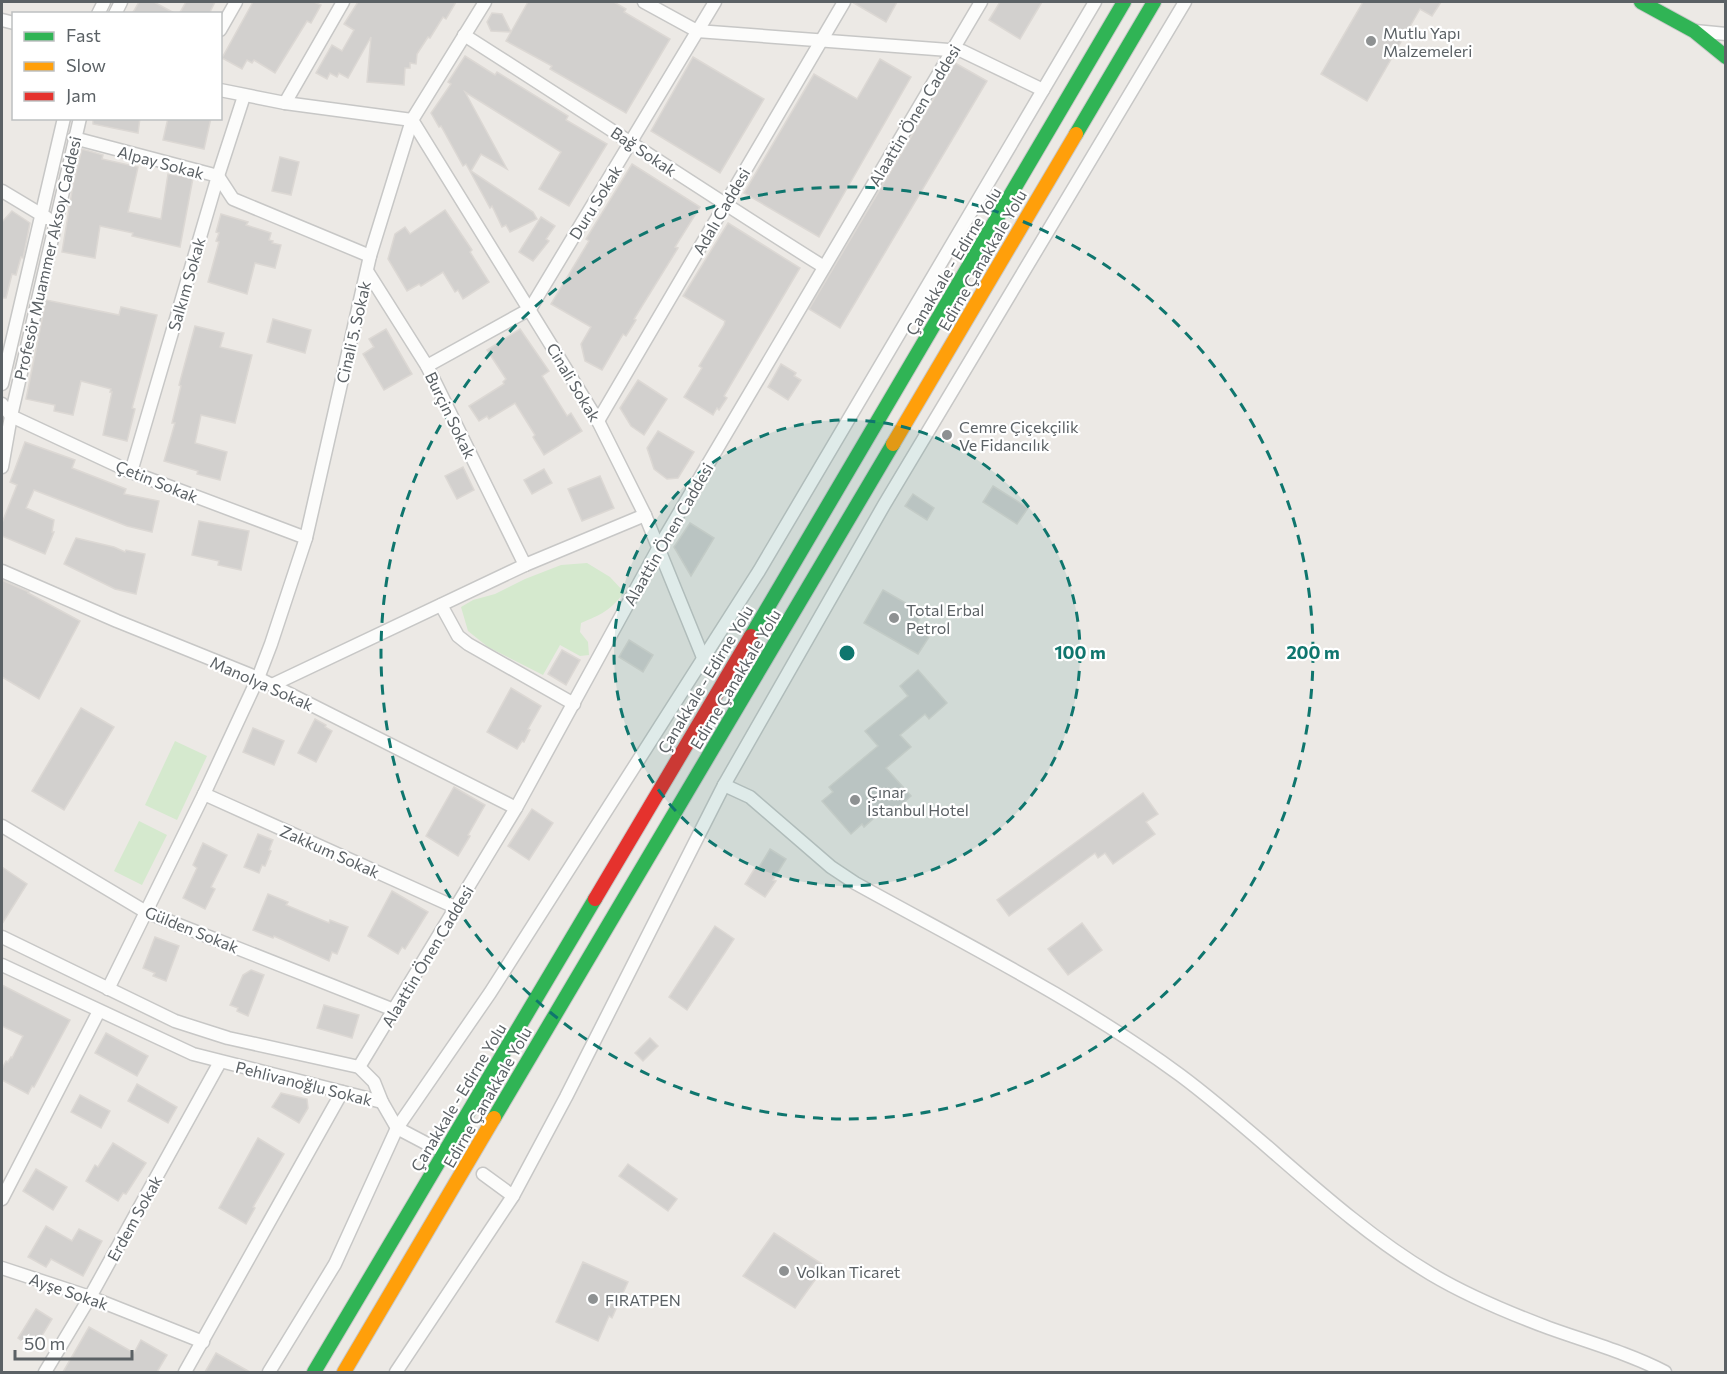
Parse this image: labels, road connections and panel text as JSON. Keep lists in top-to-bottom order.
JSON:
{
  "streets": {
    "main road": ["Edirne Çanakkale Yolu", "Çanakkale - Edirne Yolu"],
    "street": [
      "Alaattin Önen Caddesi",
      "Bağ Sokak",
      "Alpay Sokak",
      "Duru Sokak",
      "Adalı Caddesi",
      "Profesör Muammer Aksoy Caddesi",
      "Salkım Sokak",
      "Cinali 5. Sokak",
      "Cinali Sokak",
      "Burçin Sokak",
      "Çetin Sokak",
      "Manolya Sokak",
      "Zakkum Sokak",
      "Gülden Sokak",
      "Pehlivanoğlu Sokak",
      "Erdem Sokak",
      "Ayşe Sokak"
    ]
  },
  "crossings": [
    ["Alaattin Önen Caddesi", "Bağ Sokak"],
    ["Alaattin Önen Caddesi", "Cinali Sokak"],
    ["Alaattin Önen Caddesi", "Manolya Sokak"],
    ["Alaattin Önen Caddesi", "Zakkum Sokak"],
    ["Alaattin Önen Caddesi", "Gülden Sokak"],
    ["Alaattin Önen Caddesi", "Pehlivanoğlu Sokak"],
    ["Bağ Sokak", "Duru Sokak"],
    ["Bağ Sokak", "Adalı Caddesi"],
    ["Bağ Sokak", "Cinali 5. Sokak"],
    ["Alpay Sokak", "Profesör Muammer Aksoy Caddesi"],
    ["Alpay Sokak", "Salkım Sokak"],
    ["Alpay Sokak", "Cinali 5. Sokak"],
    ["Duru Sokak", "Cinali Sokak"],
    ["Adalı Caddesi", "Cinali Sokak"],
    ["Profesör Muammer Aksoy Caddesi", "Çetin Sokak"],
    ["Salkım Sokak", "Çetin Sokak"],
    ["Cinali 5. Sokak", "Cinali Sokak"],
    ["Cinali 5. Sokak", "Burçin Sokak"],
    ["Cinali 5. Sokak", "Çetin Sokak"],
    ["Cinali 5. Sokak", "Manolya Sokak"],
    ["Cinali 5. Sokak", "Zakkum Sokak"],
    ["Cinali 5. Sokak", "Gülden Sokak"],
    ["Cinali 5. Sokak", "Pehlivanoğlu Sokak"],
    ["Pehlivanoğlu Sokak", "Erdem Sokak"],
    ["Erdem Sokak", "Ayşe Sokak"]
  ],
  "places": [
    "Mutlu Yapı Malzemeleri",
    "Cemre Çiçekçilik Ve Fidancılık",
    "Total Erbal Petrol",
    "Çınar İstanbul Hotel",
    "Volkan Ticaret",
    "FIRATPEN"
  ],
  "legend": ["Fast", "Slow", "Jam"],
  "scale_bar": "50 m",
  "rings": ["100 m", "200 m"]
}
